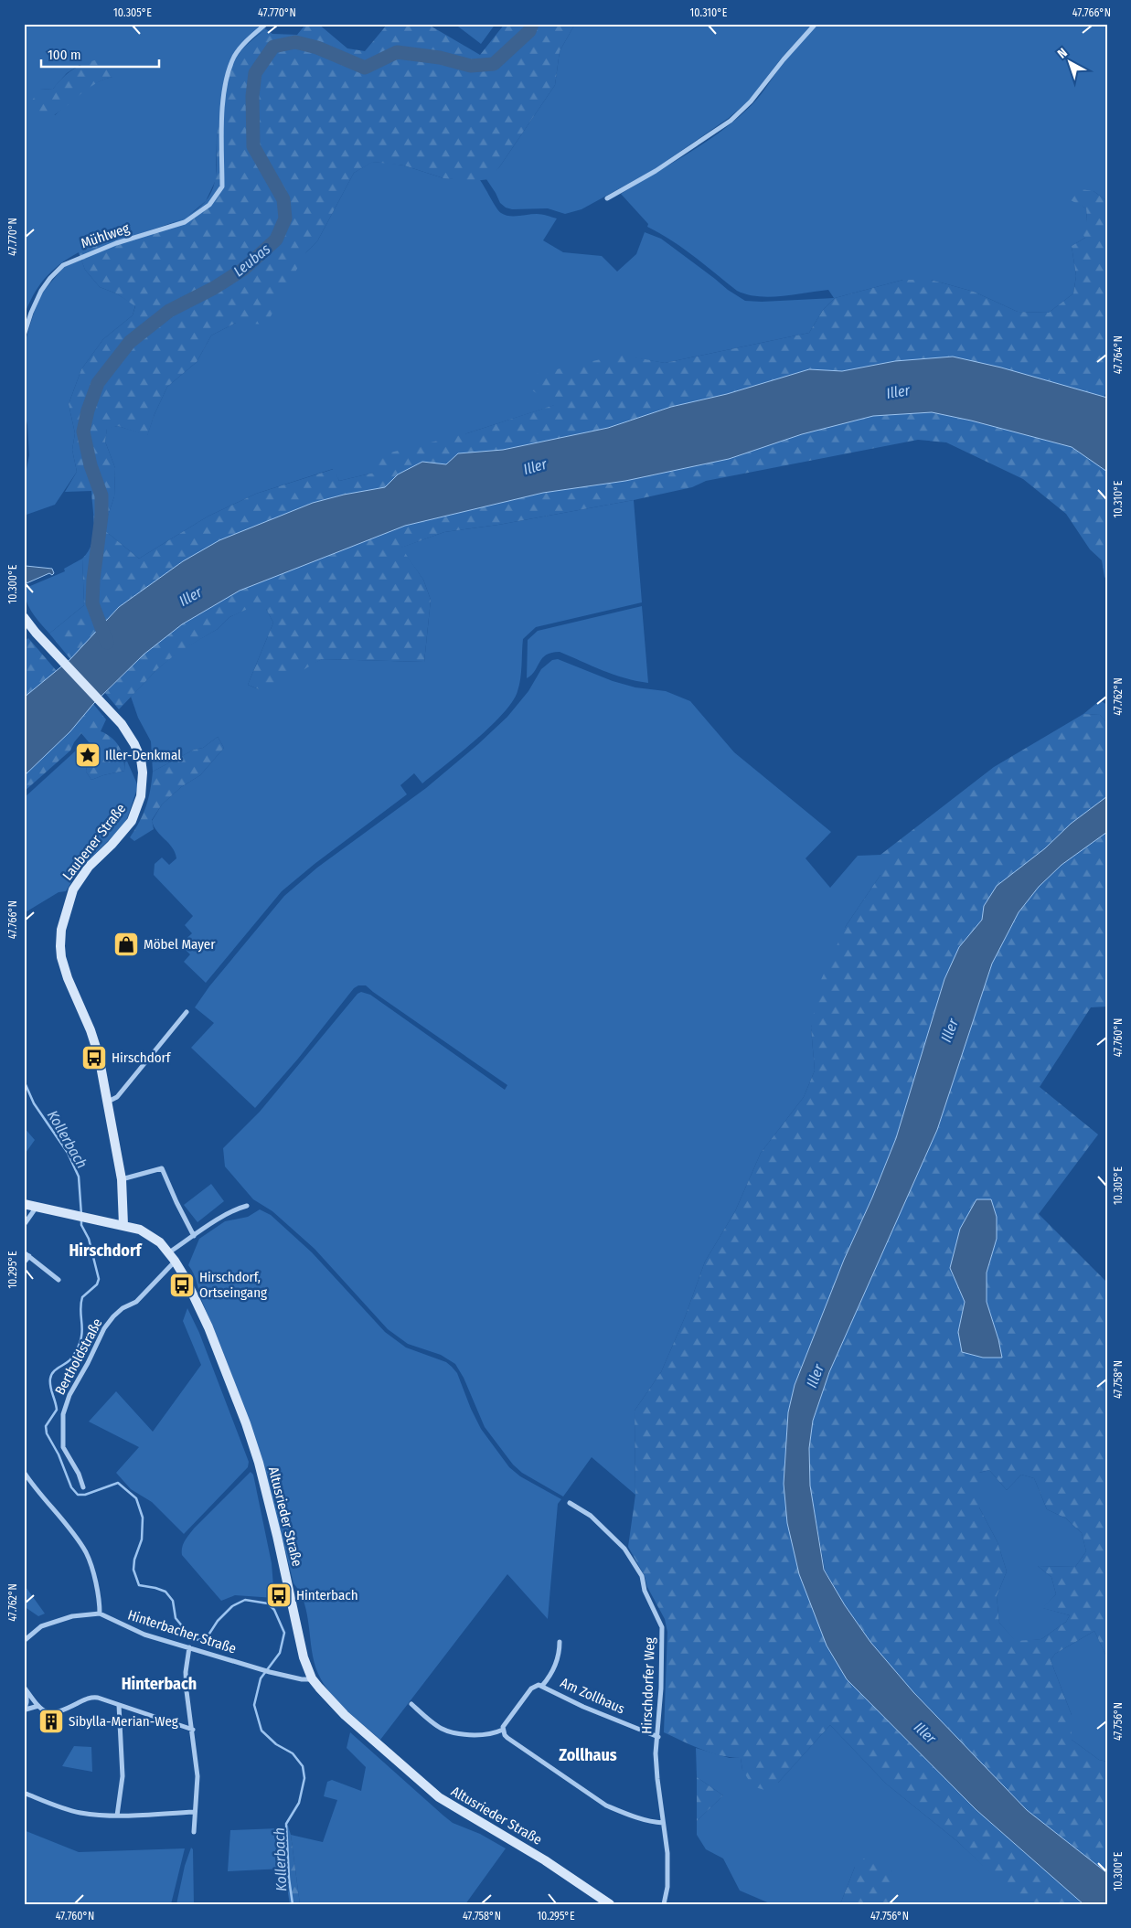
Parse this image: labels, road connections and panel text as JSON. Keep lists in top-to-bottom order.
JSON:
{
  "streets": {
    "main road": ["Laubener Straße", "Altusrieder Straße"],
    "street": [
      "Mühlweg",
      "Bertholdstraße",
      "Hinterbacher Straße",
      "Hirschdorfer Weg",
      "Am Zollhaus"
    ]
  },
  "crossings": [
    ["Laubener Straße", "Altusrieder Straße"],
    ["Bertholdstraße", "Altusrieder Straße"],
    ["Altusrieder Straße", "Hinterbacher Straße"],
    ["Hirschdorfer Weg", "Am Zollhaus"]
  ],
  "districts": ["Hirschdorf", "Hinterbach", "Zollhaus"],
  "water": ["Leubas", "Iller", "Kollerbach"],
  "places": {
    "place": ["Iller-Denkmal"],
    "shop": ["Möbel Mayer"],
    "bus stop": ["Hirschdorf", "Hirschdorf, Ortseingang", "Hinterbach"],
    "building": ["Sibylla-Merian-Weg"]
  },
  "scale_bar": "100 m",
  "north": "top left",
  "coordinates": [
    "10.305°E",
    "47.770°N",
    "10.310°E",
    "47.766°N",
    "47.764°N",
    "10.300°E",
    "47.762°N",
    "47.760°N",
    "10.295°E",
    "47.758°N",
    "47.756°N"
  ]
}
